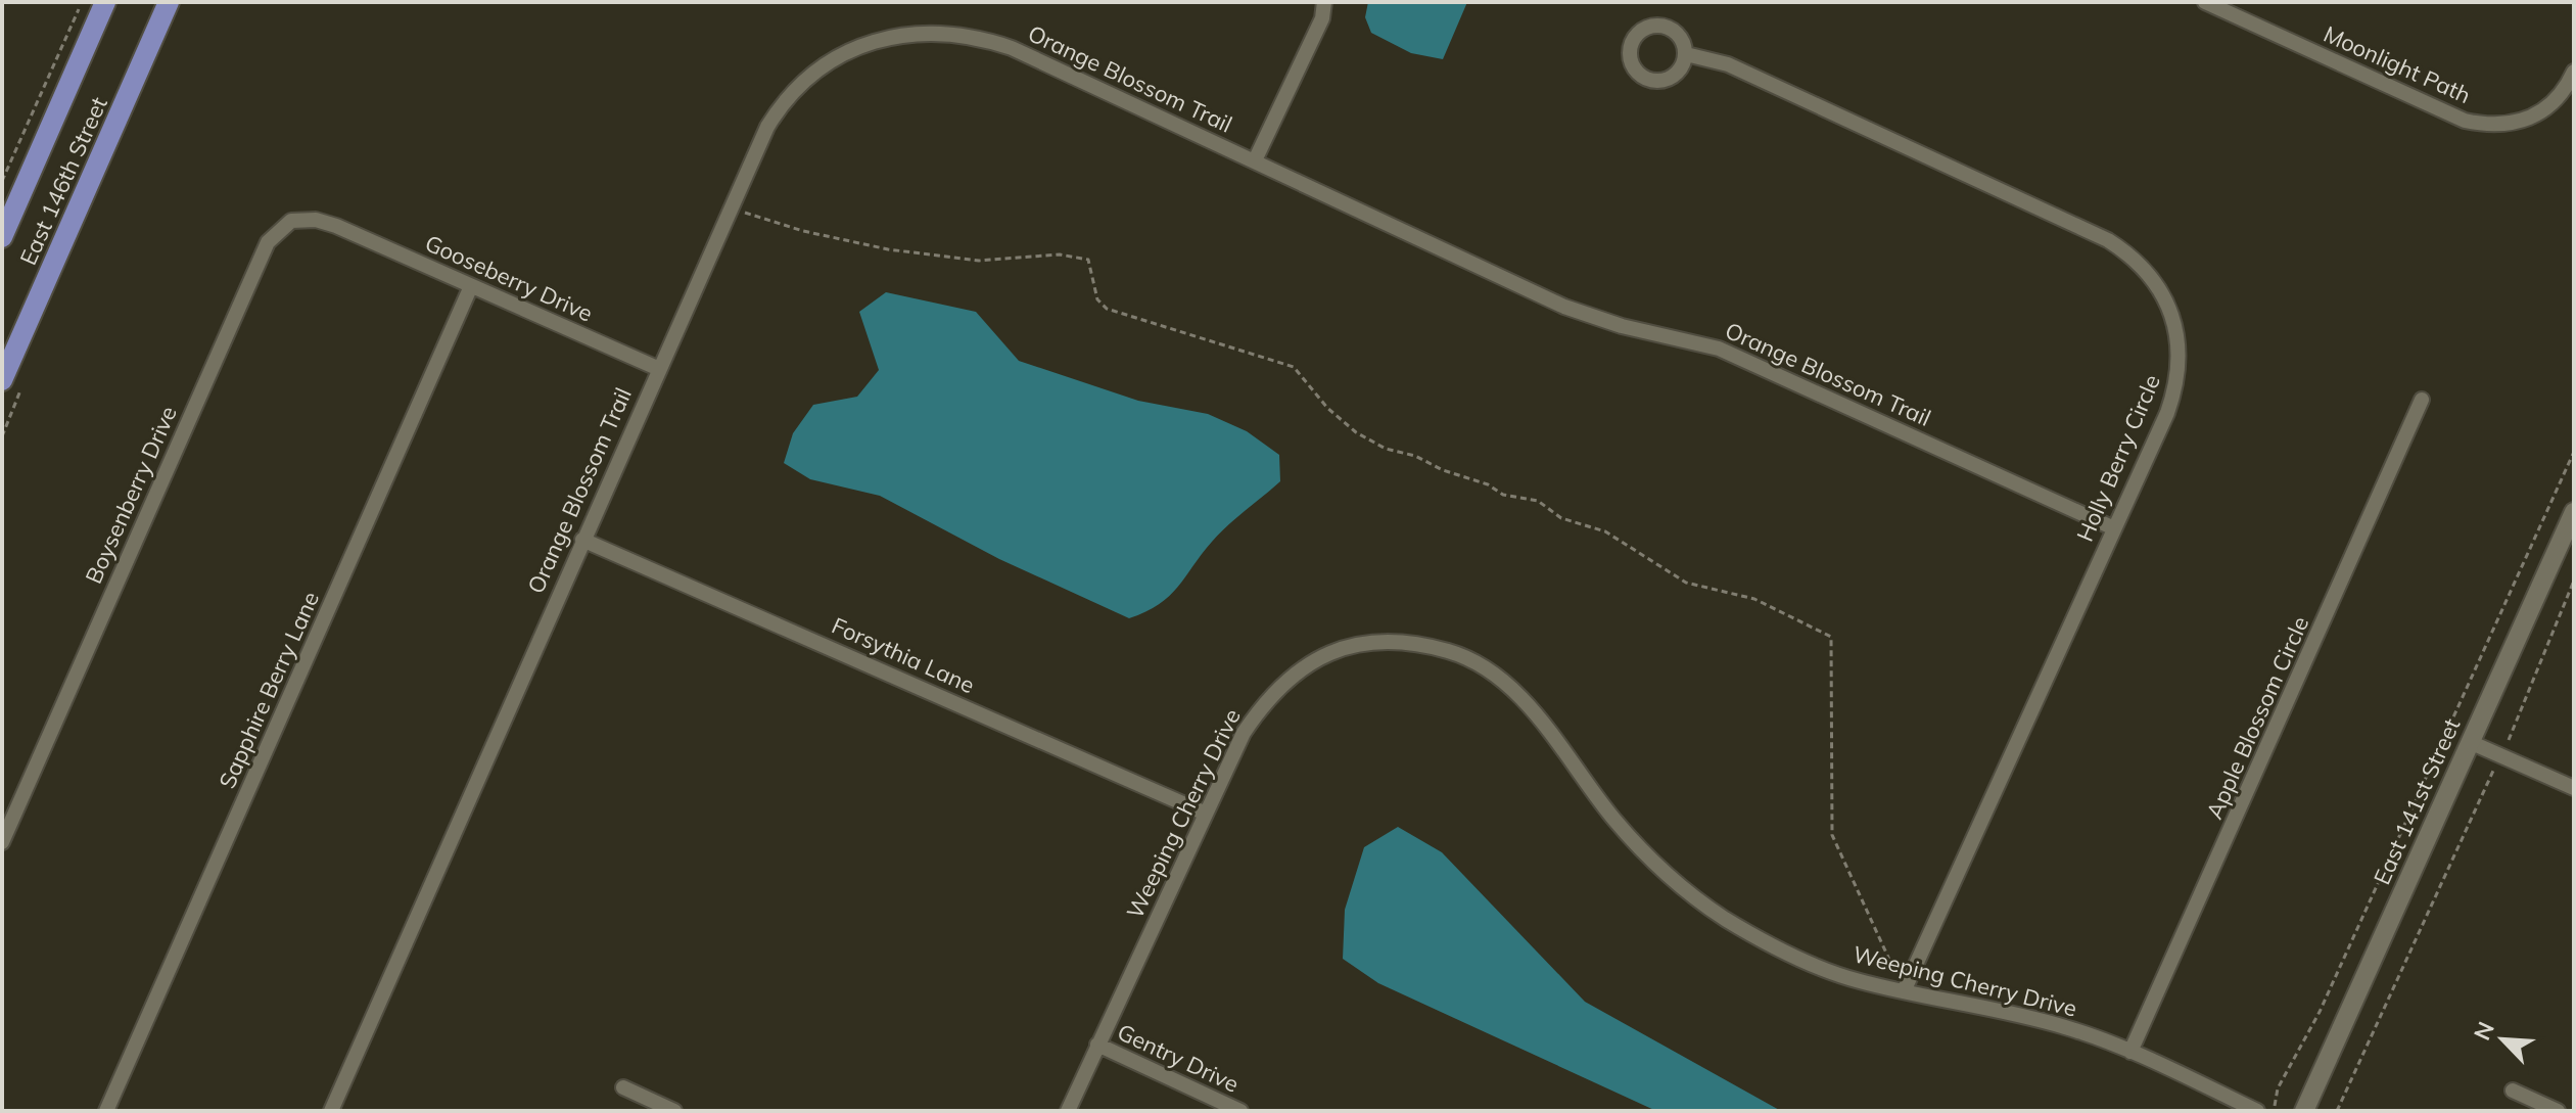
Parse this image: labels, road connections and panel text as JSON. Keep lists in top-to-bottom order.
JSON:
{
  "streets": {
    "main road": ["East 146th Street"],
    "street": [
      "Moonlight Path",
      "Orange Blossom Trail",
      "Gooseberry Drive",
      "Holly Berry Circle",
      "Boysenberry Drive",
      "Forsythia Lane",
      "Sapphire Berry Lane",
      "Apple Blossom Circle",
      "East 141st Street",
      "Weeping Cherry Drive",
      "Gentry Drive"
    ]
  },
  "crossings": [
    ["Orange Blossom Trail", "Gooseberry Drive"],
    ["Orange Blossom Trail", "Holly Berry Circle"],
    ["Orange Blossom Trail", "Forsythia Lane"],
    ["Gooseberry Drive", "Boysenberry Drive"],
    ["Gooseberry Drive", "Sapphire Berry Lane"],
    ["Holly Berry Circle", "Weeping Cherry Drive"],
    ["Forsythia Lane", "Weeping Cherry Drive"],
    ["Apple Blossom Circle", "Weeping Cherry Drive"],
    ["Weeping Cherry Drive", "Gentry Drive"]
  ],
  "north": "top left"
}
